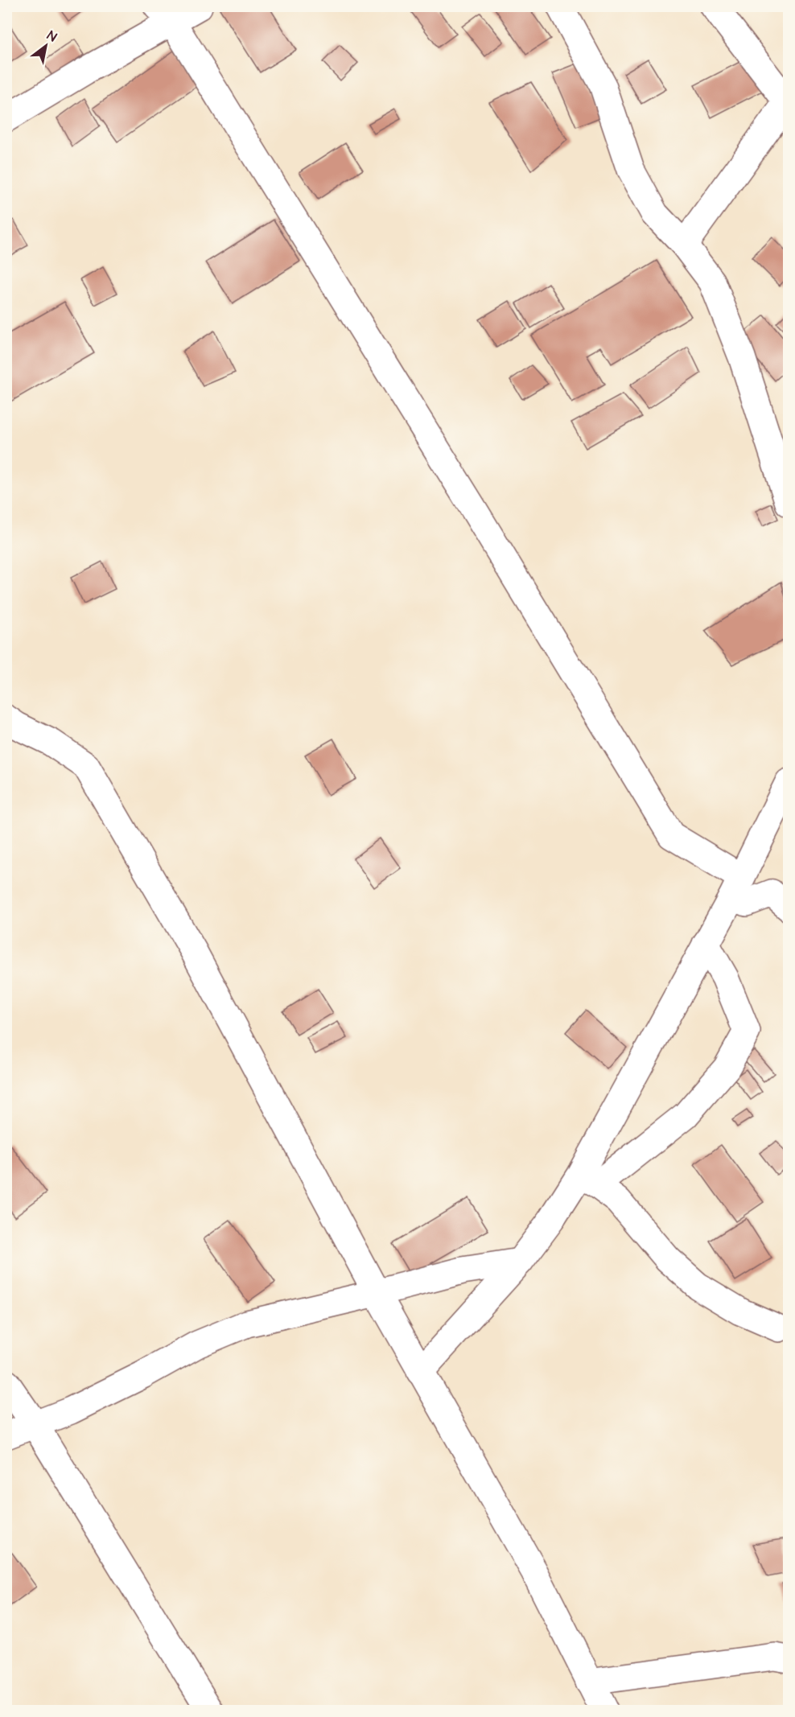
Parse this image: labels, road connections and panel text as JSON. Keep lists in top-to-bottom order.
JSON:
{
  "north": "top right"
}
